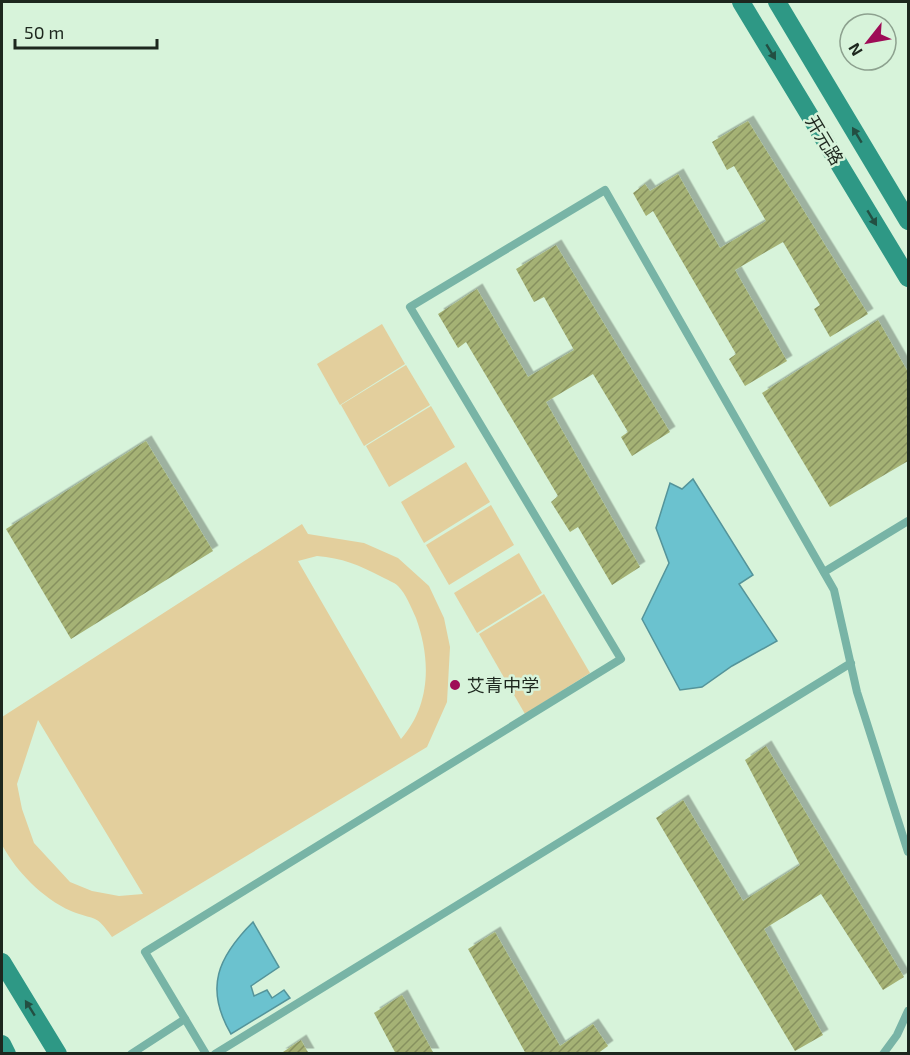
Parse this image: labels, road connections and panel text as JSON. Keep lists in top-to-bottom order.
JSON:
{
  "streets": {
    "street": ["开元路"]
  },
  "places": ["艾青中学"],
  "scale_bar": "50 m",
  "north": "bottom left"
}
